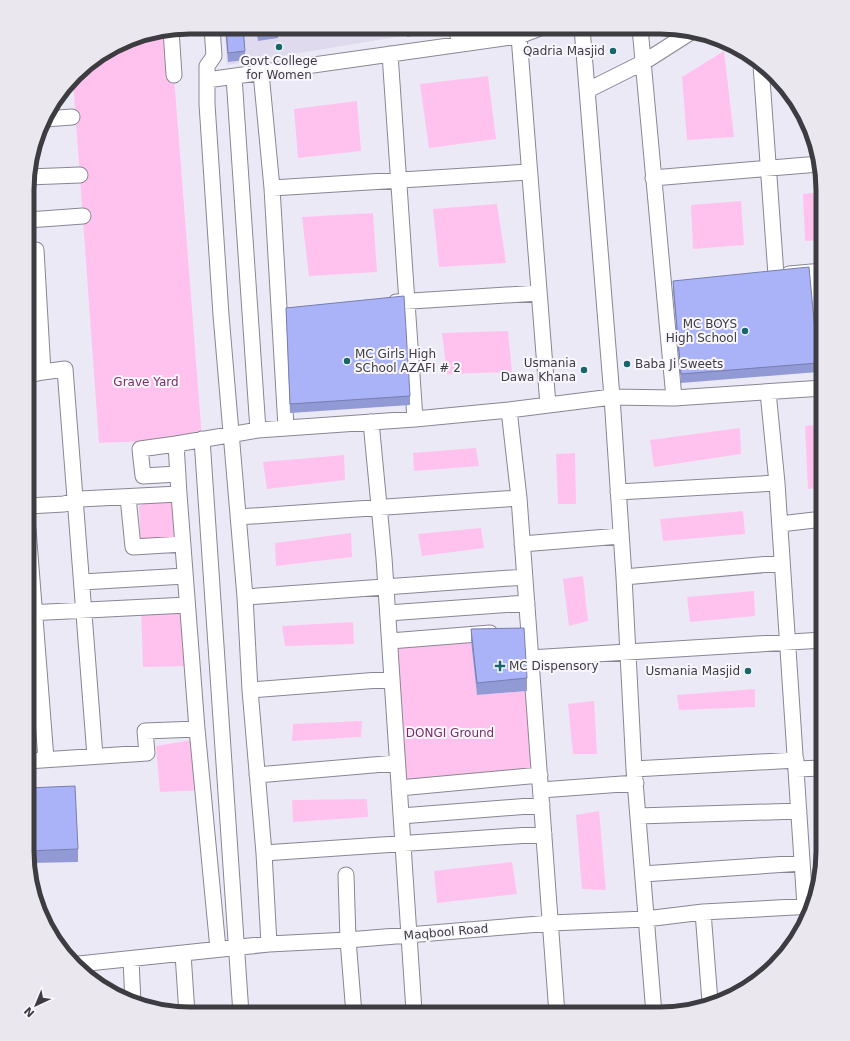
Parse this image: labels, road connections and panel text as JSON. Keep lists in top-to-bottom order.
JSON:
{
  "streets": {
    "street": ["Maqbool Road"]
  },
  "parks": ["Grave Yard", "DONGI Ground"],
  "places": {
    "other": [
      "Govt College for Women",
      "Qadria Masjid",
      "MC BOYS High School",
      "MC Girls High SChool AZAFI # 2",
      "Baba Ji Sweets",
      "Usmania Dawa Khana",
      "Usmania Masjid"
    ],
    "health": ["MC Dispensory"]
  },
  "north": "bottom left"
}
